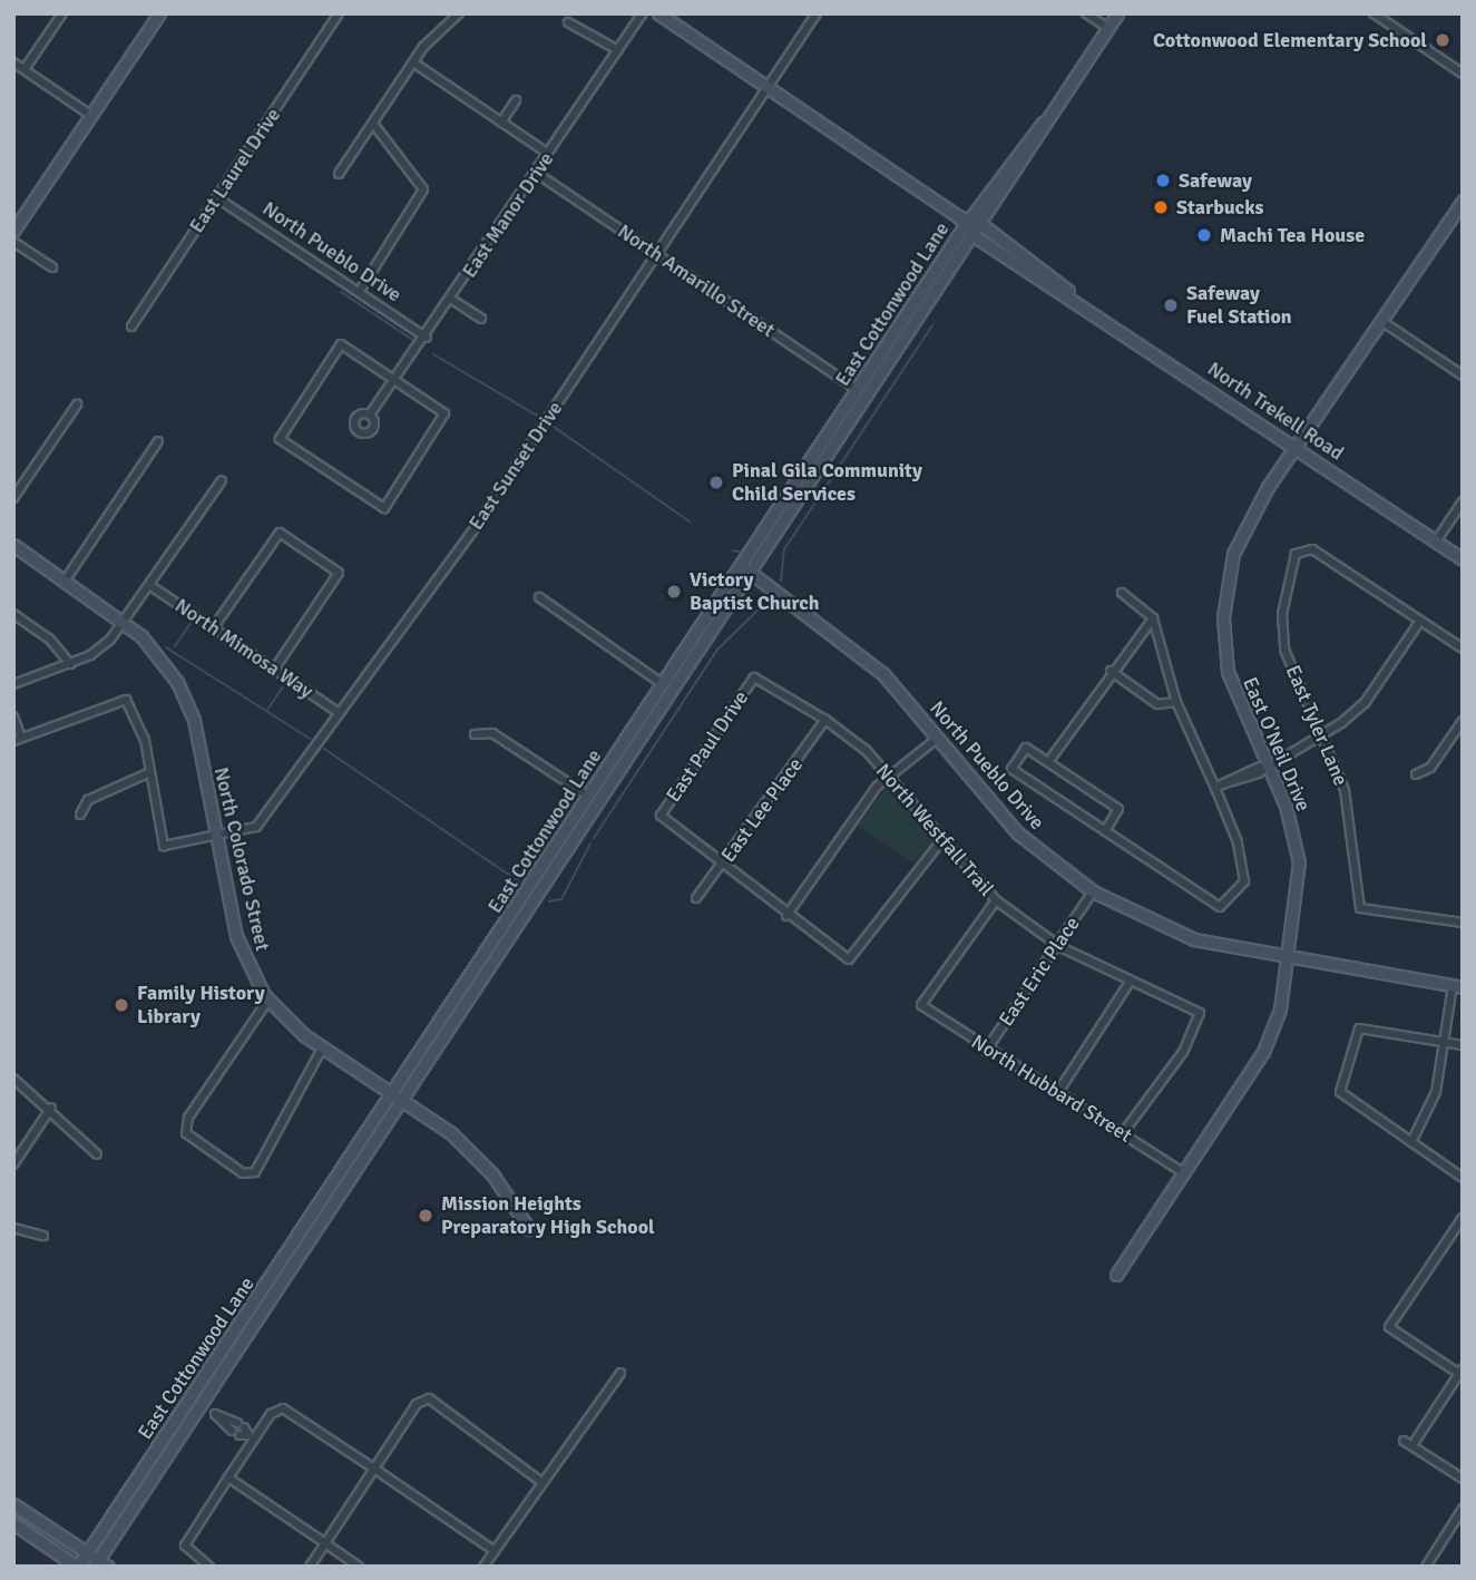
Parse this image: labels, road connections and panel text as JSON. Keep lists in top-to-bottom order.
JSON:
{
  "streets": {
    "main road": [
      "North Pueblo Drive",
      "East Cottonwood Lane",
      "North Trekell Road",
      "East O'Neil Drive",
      "North Colorado Street"
    ],
    "street": [
      "East Laurel Drive",
      "East Manor Drive",
      "North Amarillo Street",
      "East Sunset Drive",
      "North Mimosa Way",
      "East Tyler Lane",
      "East Paul Drive",
      "East Lee Place",
      "North Westfall Trail",
      "East Eric Place",
      "North Hubbard Street"
    ]
  },
  "crossings": [
    ["East Laurel Drive", "North Pueblo Drive"],
    ["East Manor Drive", "North Pueblo Drive"],
    ["East Manor Drive", "North Amarillo Street"],
    ["North Pueblo Drive", "East Cottonwood Lane"],
    ["North Pueblo Drive", "East O'Neil Drive"],
    ["North Pueblo Drive", "East Eric Place"],
    ["North Amarillo Street", "East Cottonwood Lane"],
    ["North Amarillo Street", "East Sunset Drive"],
    ["East Cottonwood Lane", "North Trekell Road"],
    ["East Cottonwood Lane", "North Colorado Street"],
    ["North Trekell Road", "East Sunset Drive"],
    ["North Trekell Road", "East O'Neil Drive"],
    ["East Sunset Drive", "North Mimosa Way"],
    ["East Sunset Drive", "North Colorado Street"],
    ["East O'Neil Drive", "North Hubbard Street"],
    ["East Paul Drive", "East Lee Place"],
    ["East Paul Drive", "North Westfall Trail"],
    ["East Lee Place", "North Westfall Trail"],
    ["North Westfall Trail", "East Eric Place"],
    ["North Westfall Trail", "North Hubbard Street"],
    ["East Eric Place", "North Hubbard Street"]
  ],
  "places": [
    "Cottonwood Elementary School",
    "Safeway",
    "Starbucks",
    "Machi Tea House",
    "Safeway Fuel Station",
    "Pinal Gila Community Child Services",
    "Victory Baptist Church",
    "Family History Library",
    "Mission Heights Preparatory High School"
  ]
}
